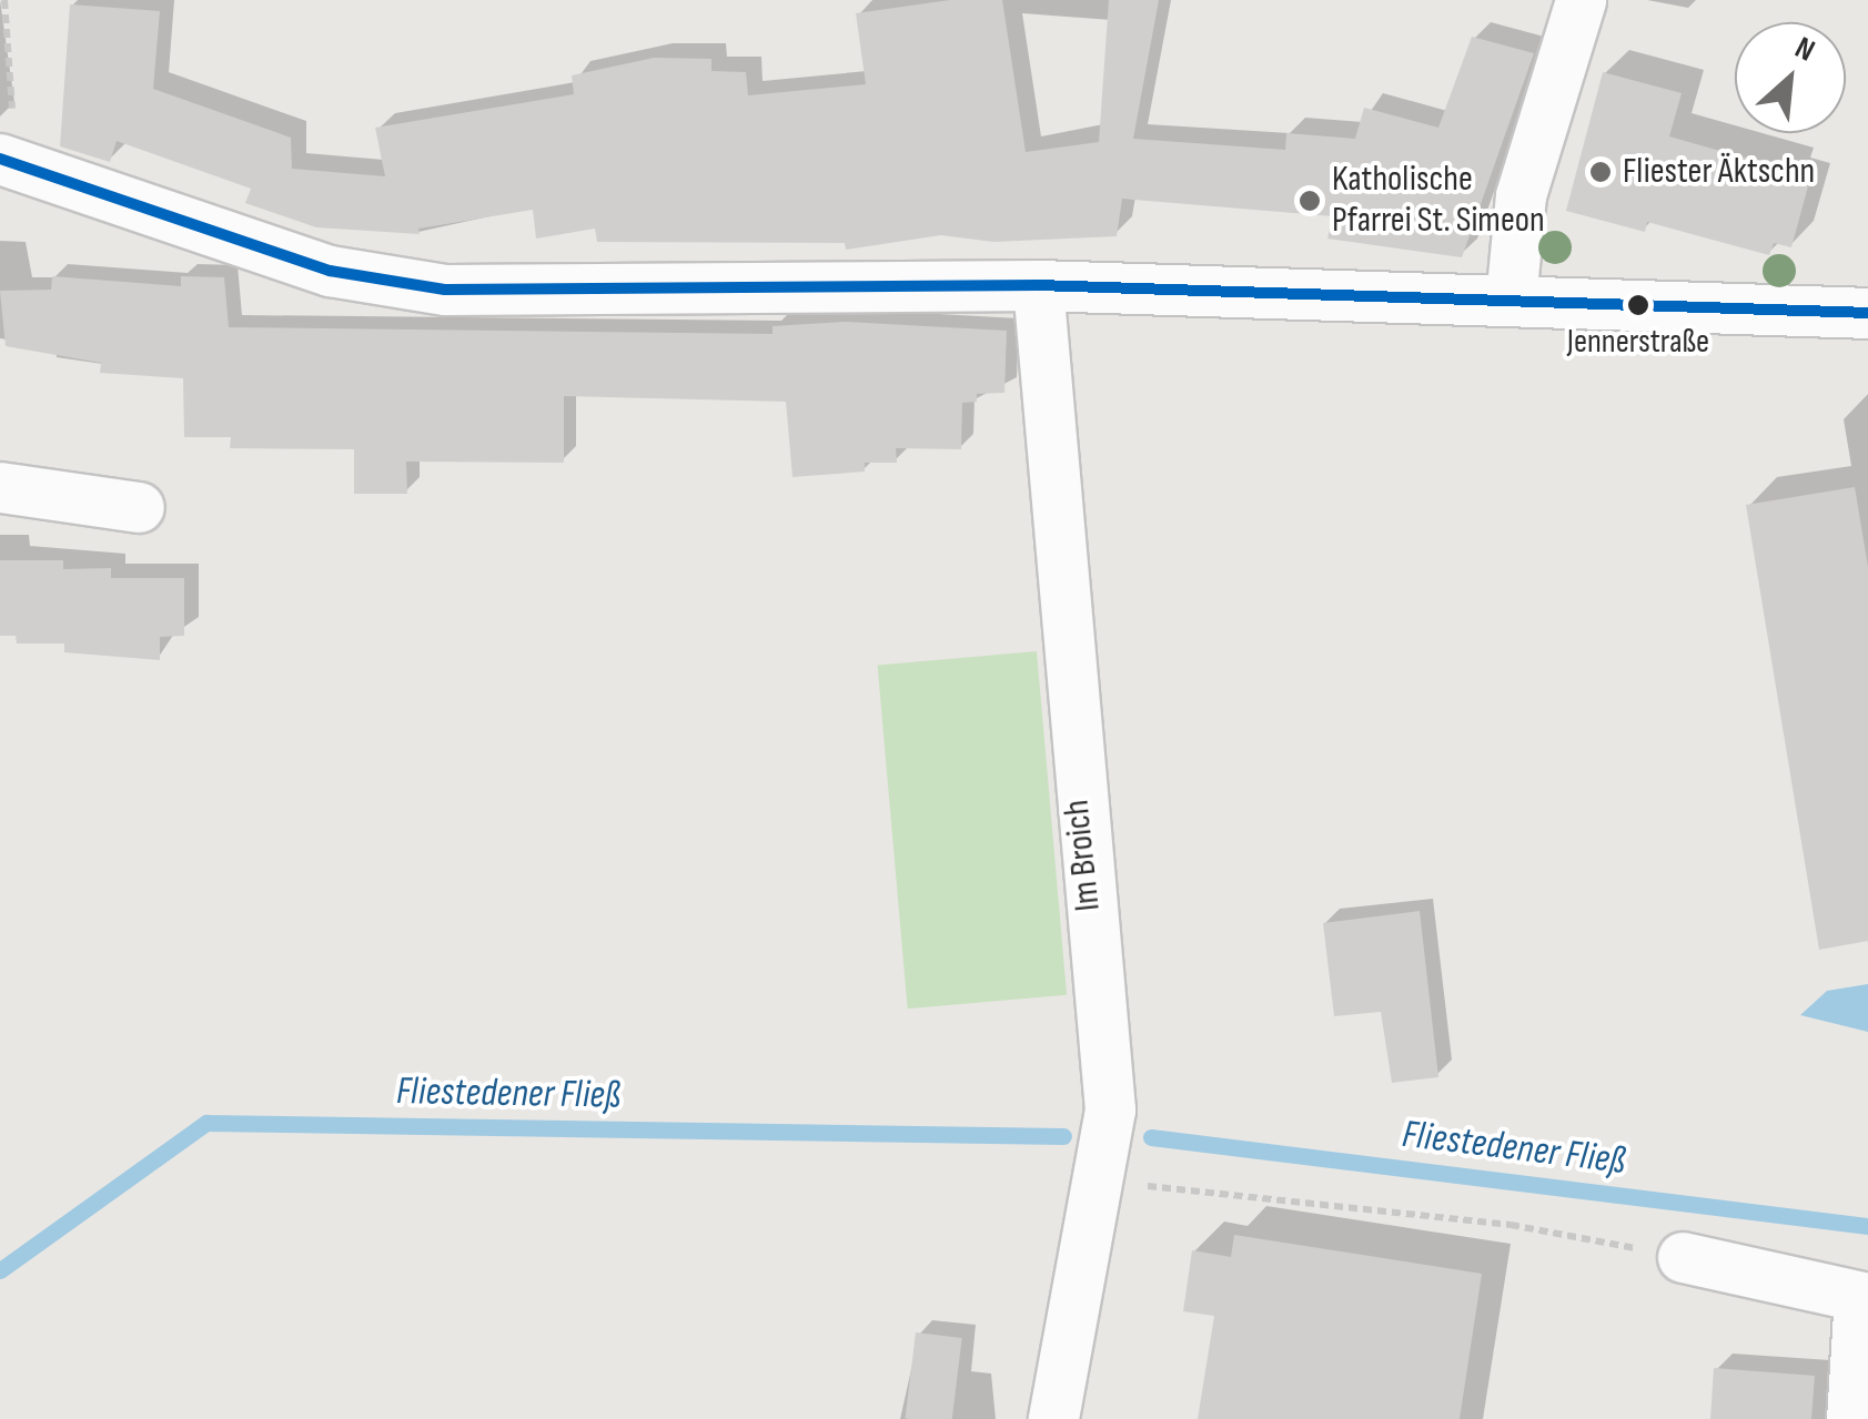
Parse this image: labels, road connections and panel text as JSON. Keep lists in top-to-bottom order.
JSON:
{
  "streets": {
    "street": ["Im Broich"]
  },
  "water": ["Fliestedener Fließ"],
  "places": ["Fliester Äktschn", "Katholische Pfarrei St. Simeon", "Jennerstraße"],
  "north": "top right"
}
